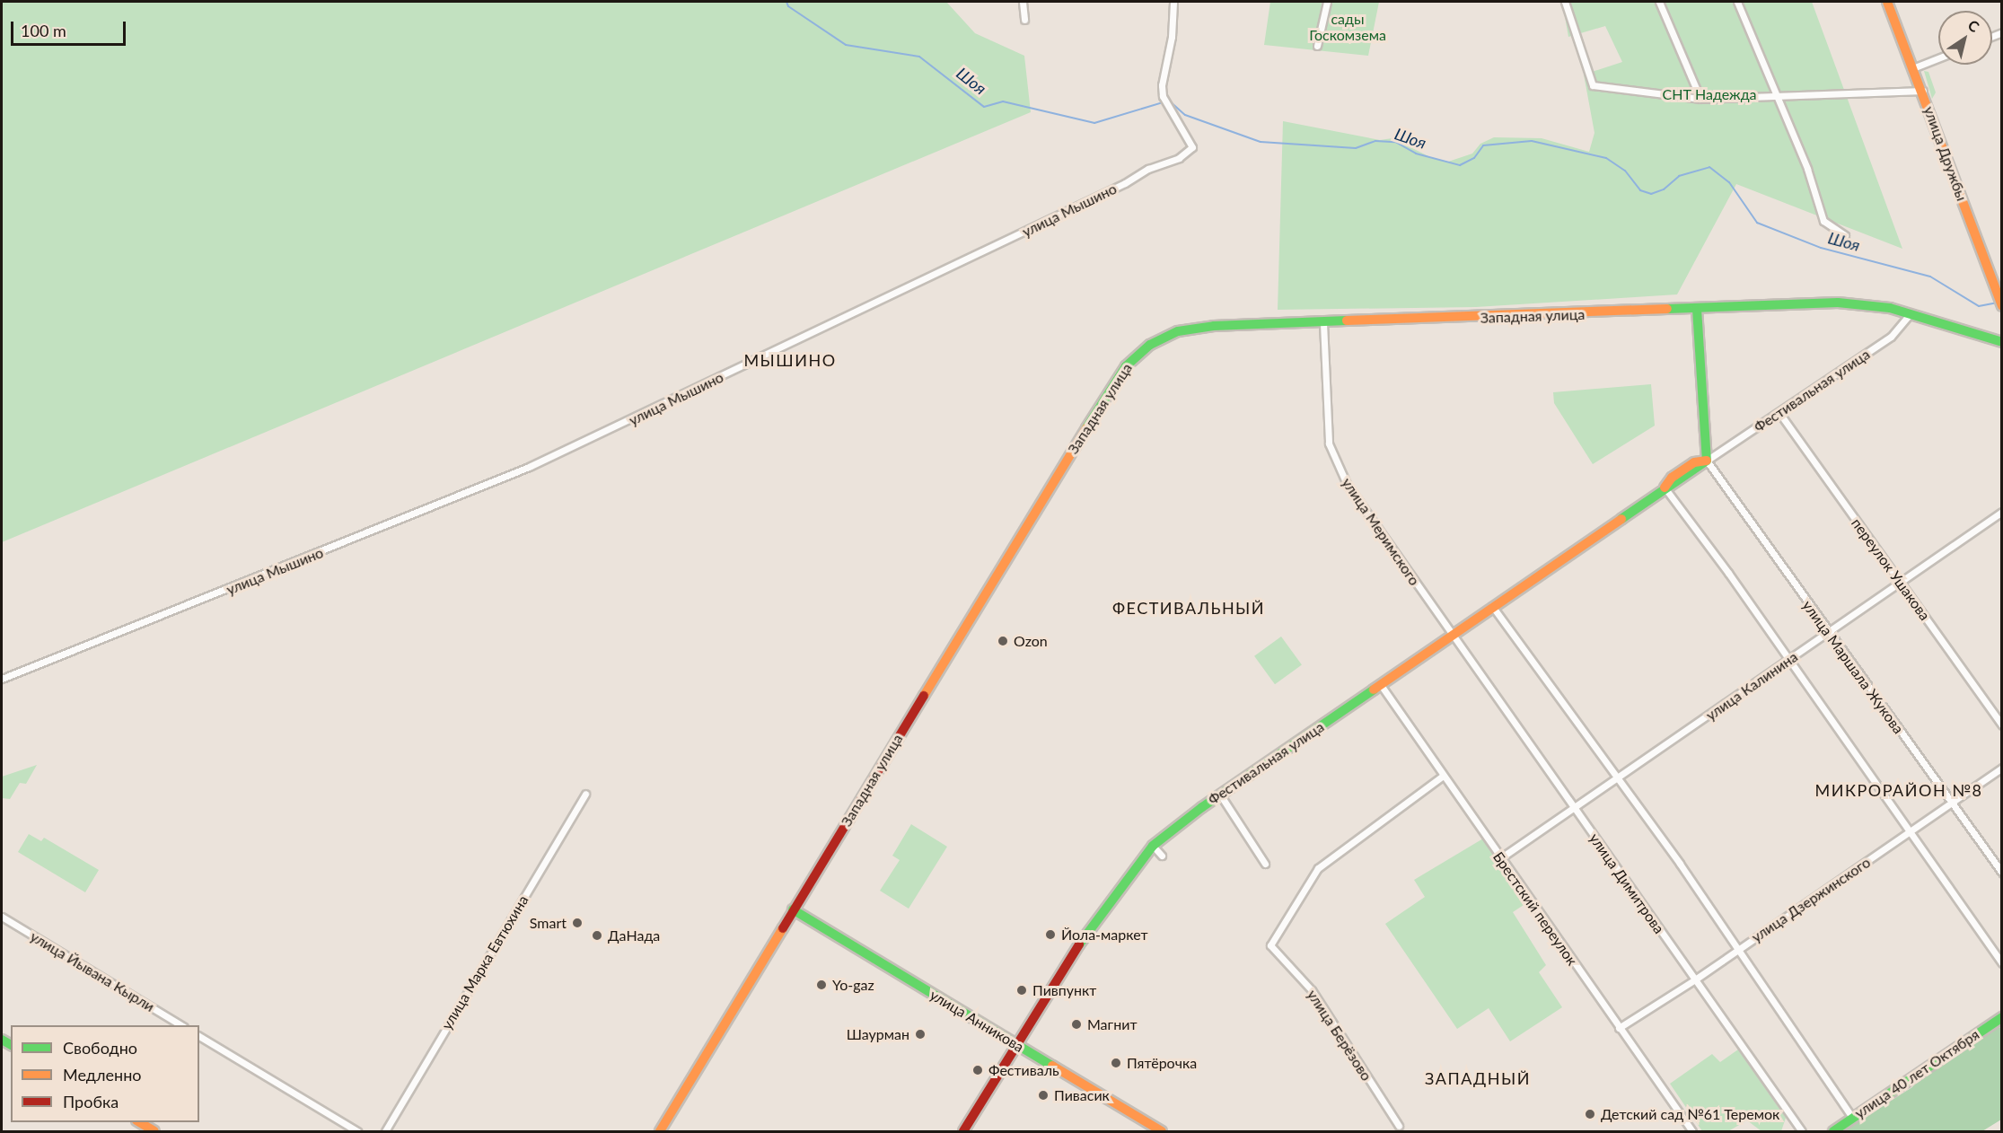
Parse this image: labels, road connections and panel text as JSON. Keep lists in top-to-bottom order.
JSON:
{
  "streets": {
    "main road": [
      "улица Дружбы",
      "Западная улица",
      "Фестивальная улица",
      "улица Анникова",
      "улица 40 лет Октября"
    ],
    "street": [
      "улица Мышино",
      "улица Меримского",
      "переулок Ушакова",
      "улица Маршала Жукова",
      "улица Калинина",
      "улица Димитрова",
      "улица Дзержинского",
      "Брестский переулок",
      "улица Марка Евтюхина",
      "улица Йывана Кырли",
      "улица Берёзово"
    ]
  },
  "crossings": [
    ["Западная улица", "Фестивальная улица"],
    ["Западная улица", "улица Меримского"],
    ["Западная улица", "улица Анникова"],
    ["Фестивальная улица", "улица Меримского"],
    ["Фестивальная улица", "переулок Ушакова"],
    ["Фестивальная улица", "улица Маршала Жукова"],
    ["Фестивальная улица", "улица Димитрова"],
    ["Фестивальная улица", "Брестский переулок"],
    ["Фестивальная улица", "улица Анникова"],
    ["улица Меримского", "улица Димитрова"],
    ["переулок Ушакова", "улица Калинина"],
    ["улица Маршала Жукова", "улица Калинина"],
    ["улица Маршала Жукова", "улица Дзержинского"],
    ["улица Калинина", "улица Димитрова"],
    ["улица Калинина", "Брестский переулок"],
    ["улица Димитрова", "улица Дзержинского"],
    ["улица Дзержинского", "Брестский переулок"],
    ["Брестский переулок", "улица Берёзово"]
  ],
  "districts": [
    "МЫШИНО",
    "ФЕСТИВАЛЬНЫЙ",
    "МИКРОРАЙОН №8",
    "ЗАПАДНЫЙ"
  ],
  "water": ["Шоя"],
  "parks": ["сады Госкомзема", "СНТ Надежда"],
  "places": [
    "Ozon",
    "Smart",
    "Йола-маркет",
    "ДаНада",
    "Yo-gaz",
    "Пивпункт",
    "Магнит",
    "Шаурман",
    "Пятёрочка",
    "Фестиваль",
    "Пивасик",
    "Детский сад №61 Теремок"
  ],
  "legend": ["Свободно", "Медленно", "Пробка"],
  "scale_bar": "100 m",
  "north": "top right"
}
